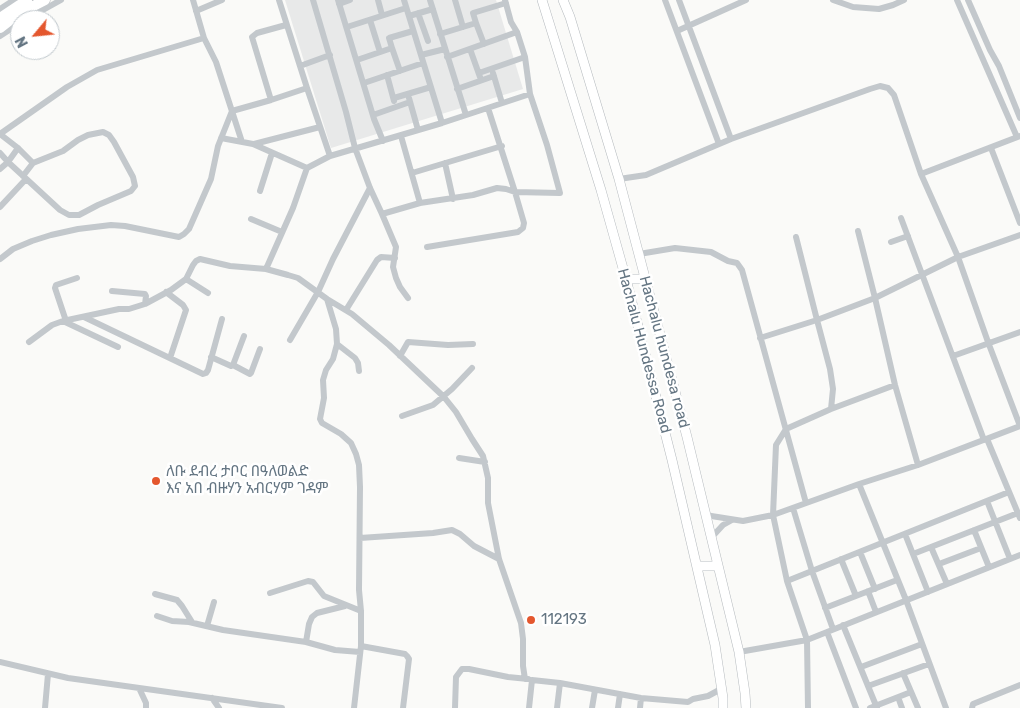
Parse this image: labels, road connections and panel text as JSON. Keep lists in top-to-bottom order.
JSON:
{
  "streets": {
    "main road": ["Hachalu Hundessa Road", "Hachalu hundesa road"]
  },
  "places": ["ለቡ ደብረ ታቦር በዓለወልድ እና አበ ብዙሃን አብርሃም ገዳም", "112193"],
  "north": "bottom left"
}
